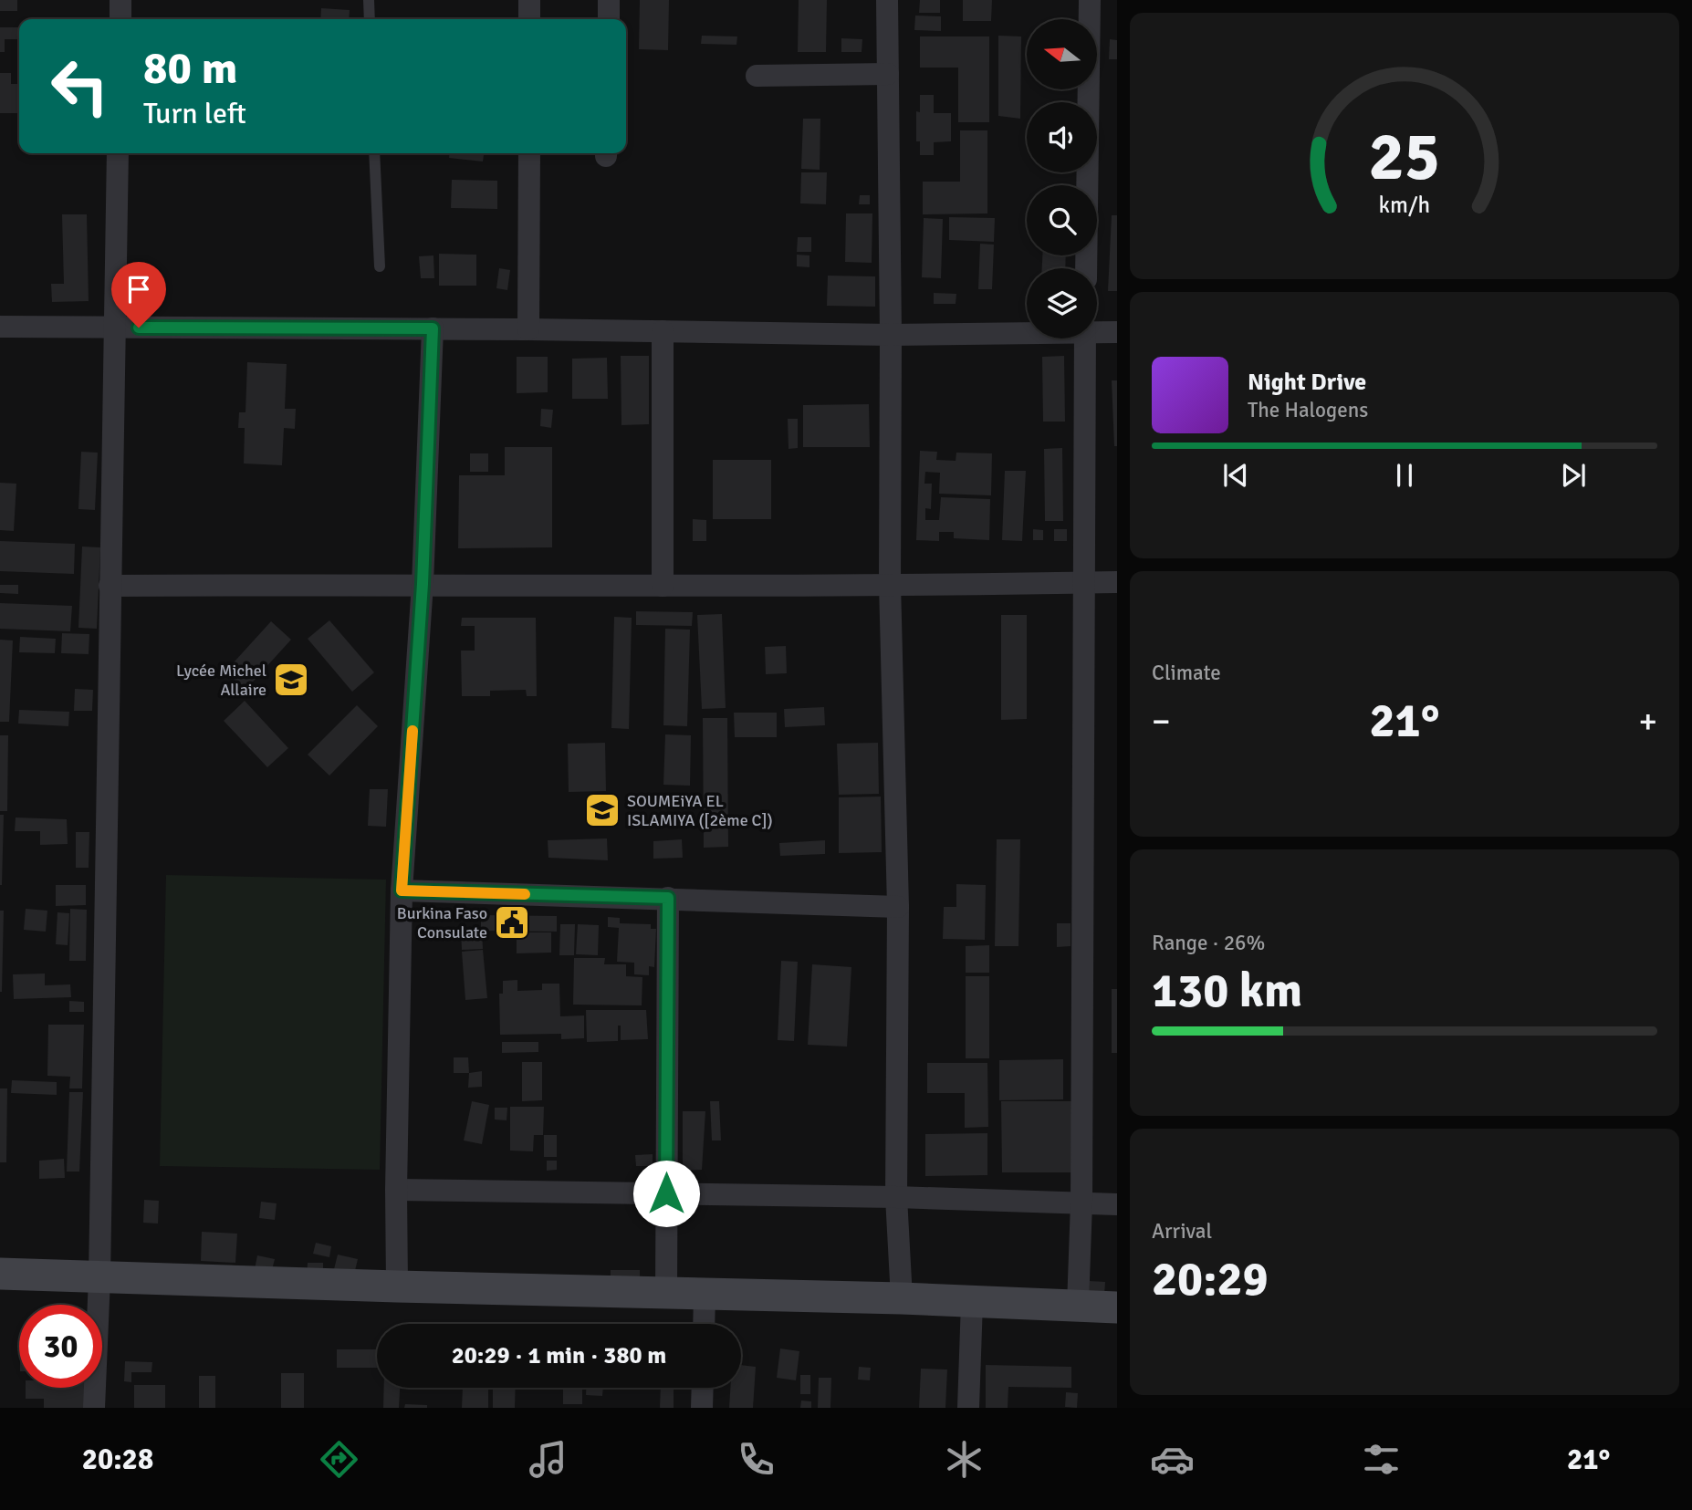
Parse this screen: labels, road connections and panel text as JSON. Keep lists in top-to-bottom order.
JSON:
{
  "places": {
    "school or university": ["Lycée Michel Allaire", "SOUMEiYA EL ISLAMIYA ([2ème C])"],
    "public building": ["Burkina Faso Consulate"]
  },
  "north": "left",
  "page": {
    "turn": ["80 m", "Turn left"],
    "song": ["Night Drive", "The Halogens"],
    "tile": [
      "Climate",
      ["Range · 26%", "130 km"],
      ["Arrival", "20:29"]
    ],
    "heat": ["−", "21°", "+"],
    "limit": "30",
    "trip": "20:29 · 1 min · 380 m",
    "tabs": ["20:28", "21°"],
    "gauge": ["25", "km/h"]
  }
}
